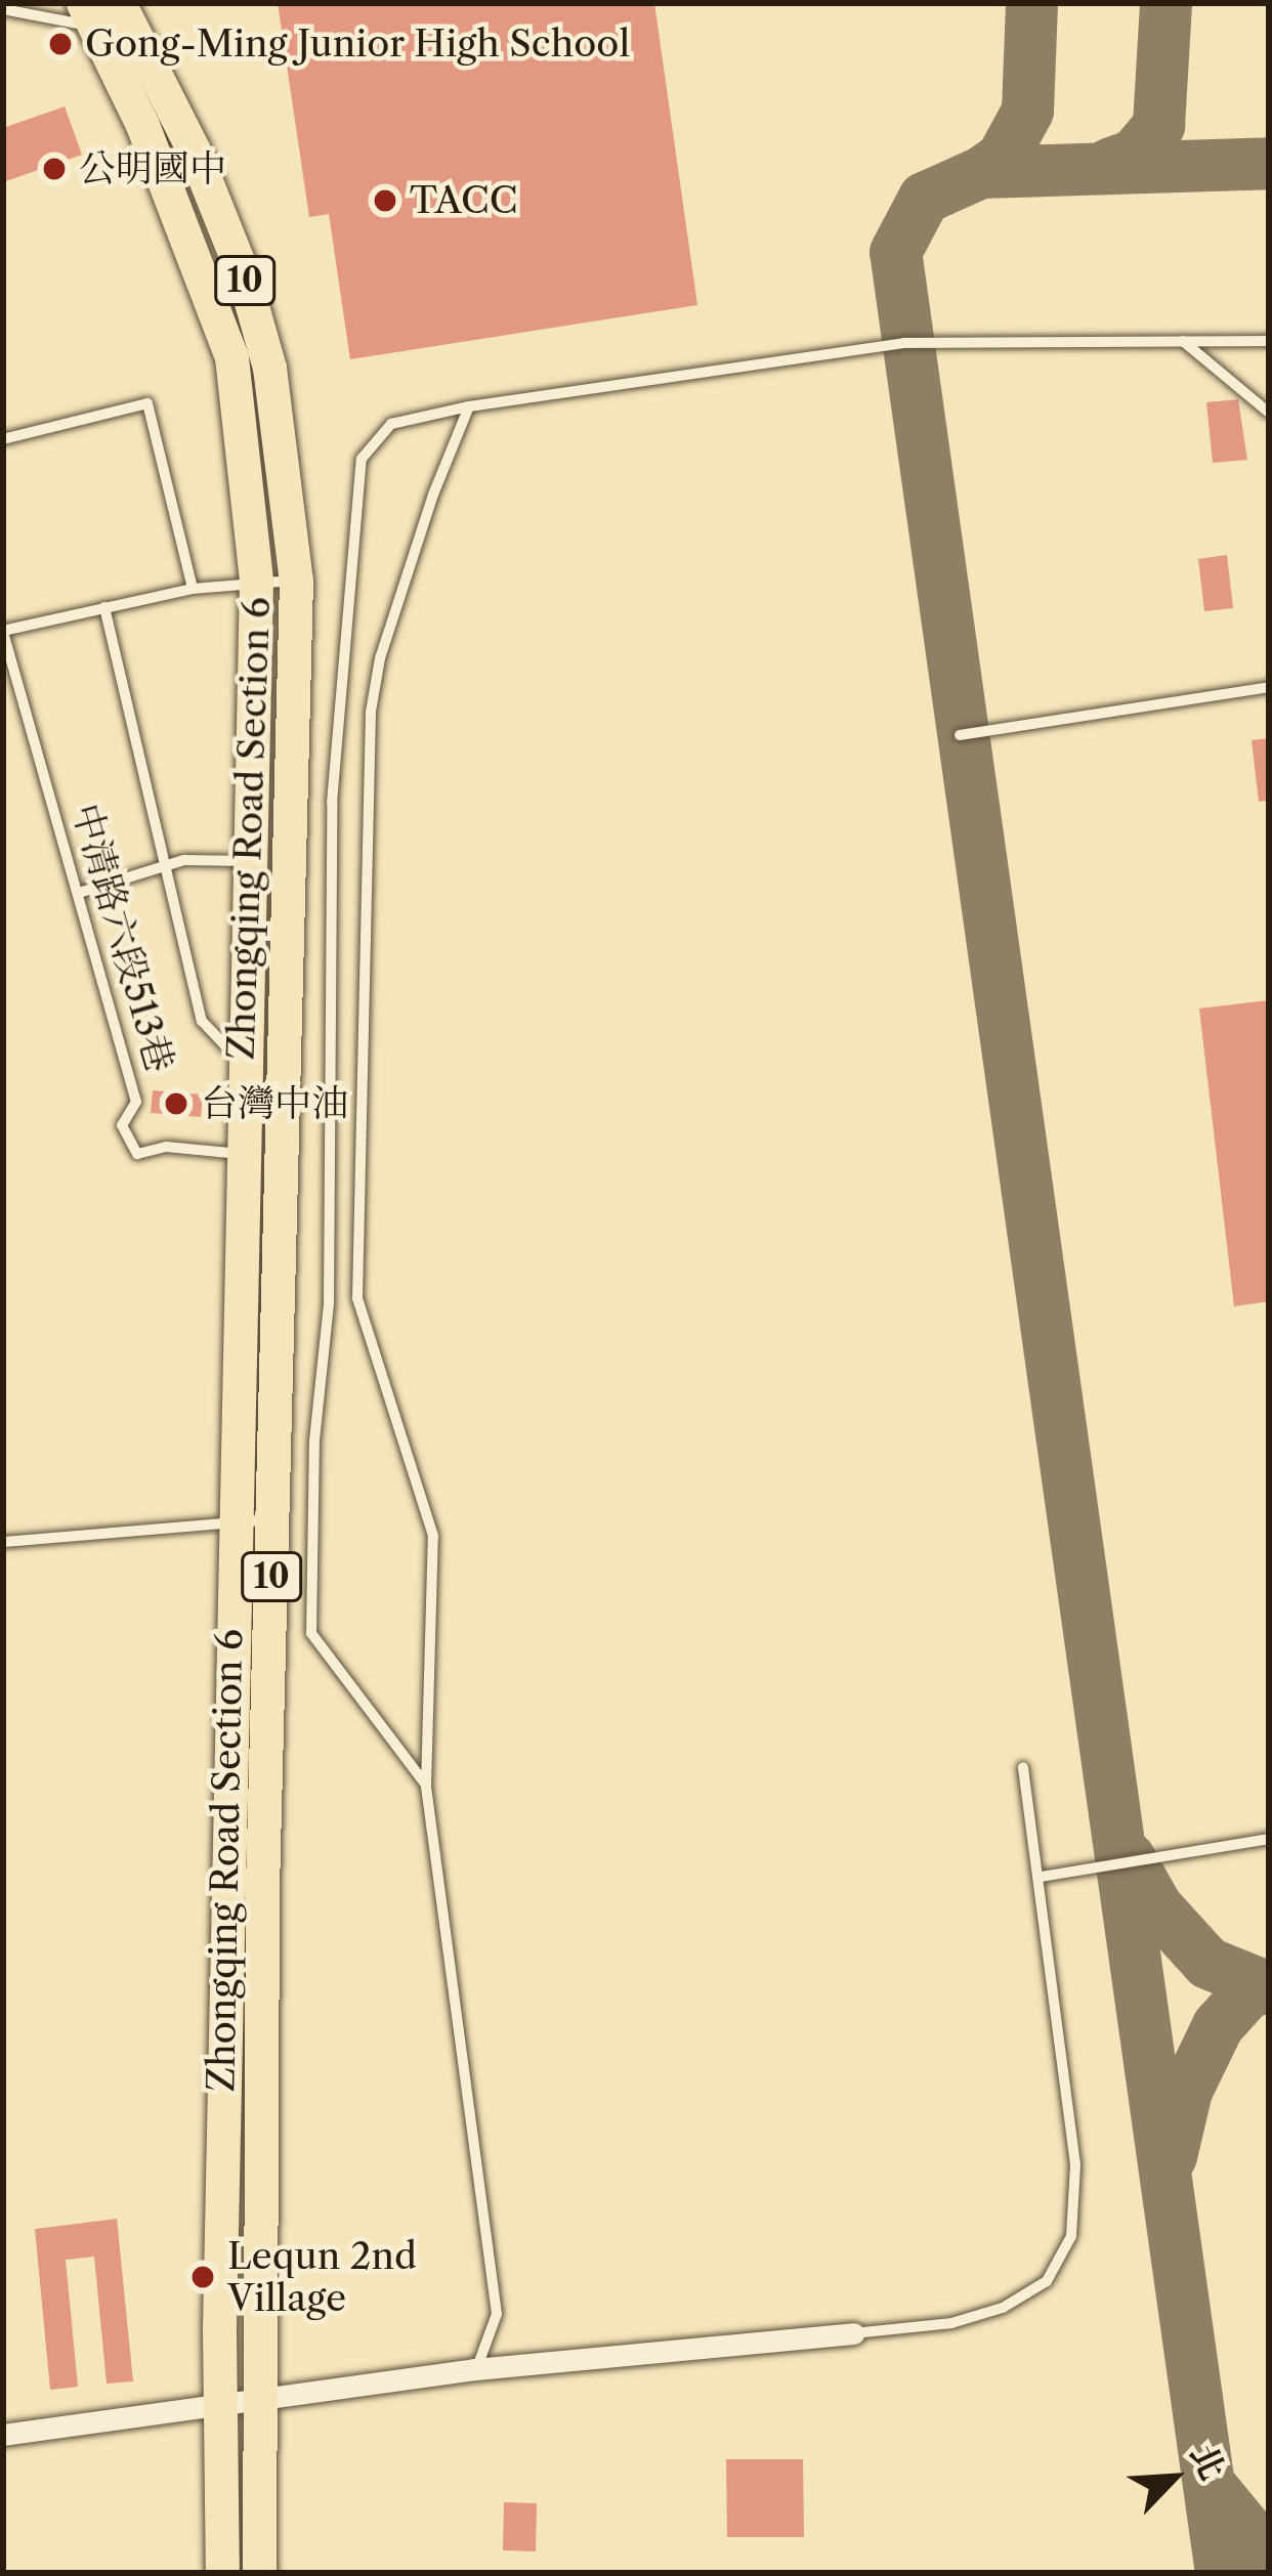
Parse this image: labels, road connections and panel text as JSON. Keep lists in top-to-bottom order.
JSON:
{
  "streets": {
    "main road": ["10", "Zhongqing Road Section 6"],
    "lane": ["中清路六段513巷"]
  },
  "crossings": [
    ["Zhongqing Road Section 6", "中清路六段513巷"]
  ],
  "places": [
    "Gong-Ming Junior High School",
    "公明國中",
    "TACC",
    "台灣中油",
    "Lequn 2nd Village"
  ],
  "north": "top right"
}
